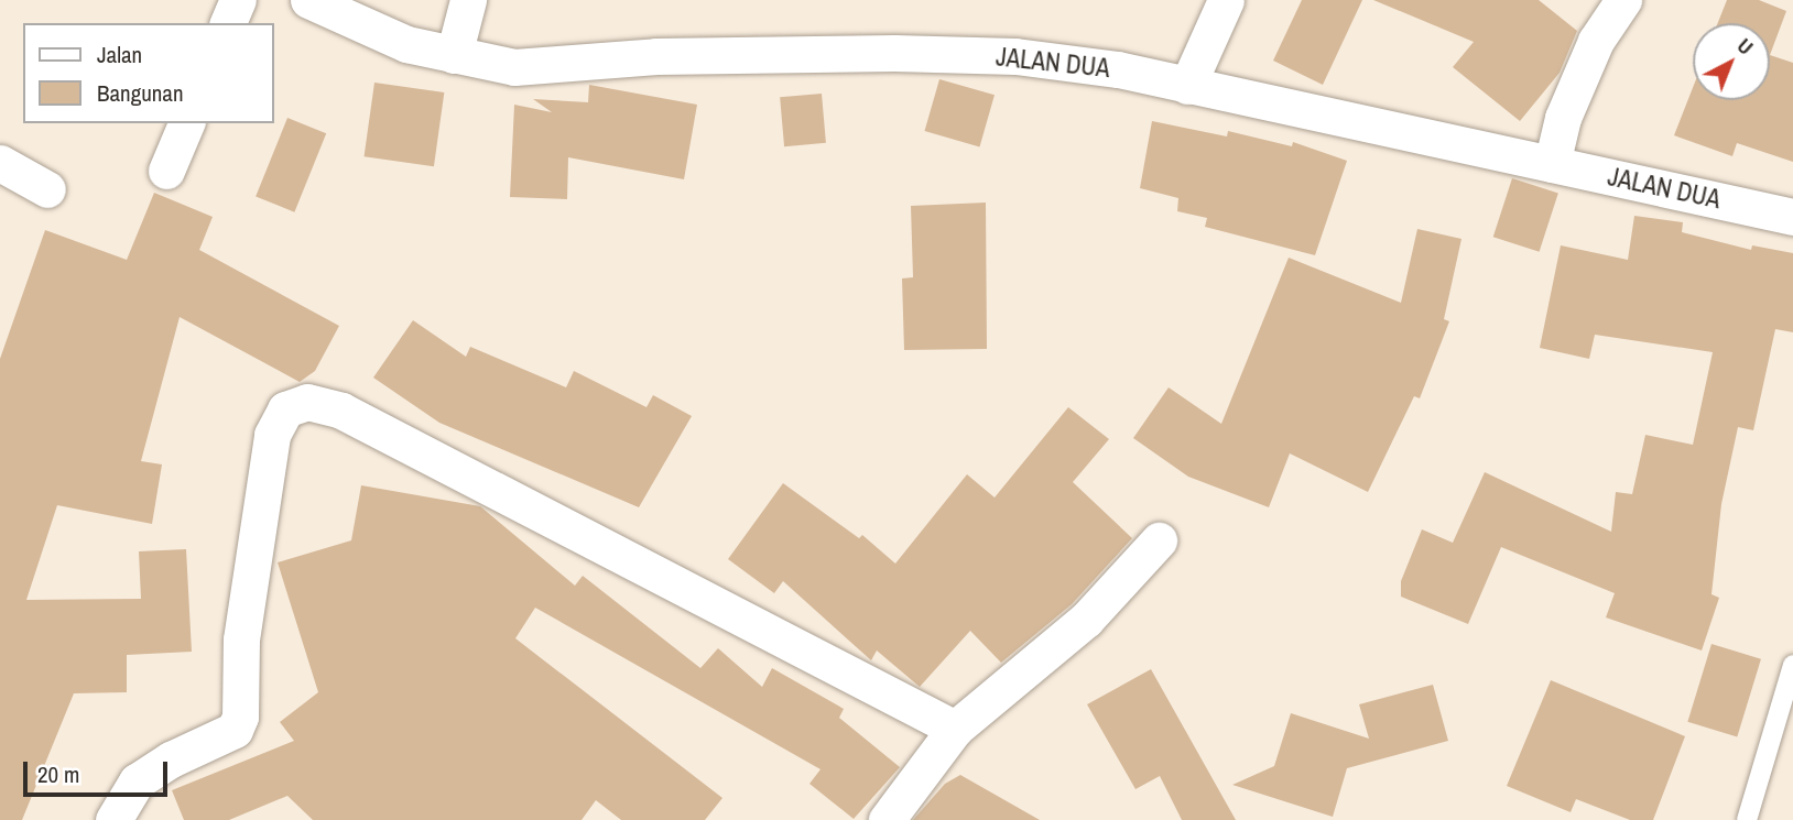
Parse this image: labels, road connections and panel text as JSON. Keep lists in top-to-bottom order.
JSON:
{
  "streets": {
    "street": ["JALAN DUA"]
  },
  "legend": ["Jalan", "Bangunan"],
  "scale_bar": "20 m",
  "north": "top right"
}
